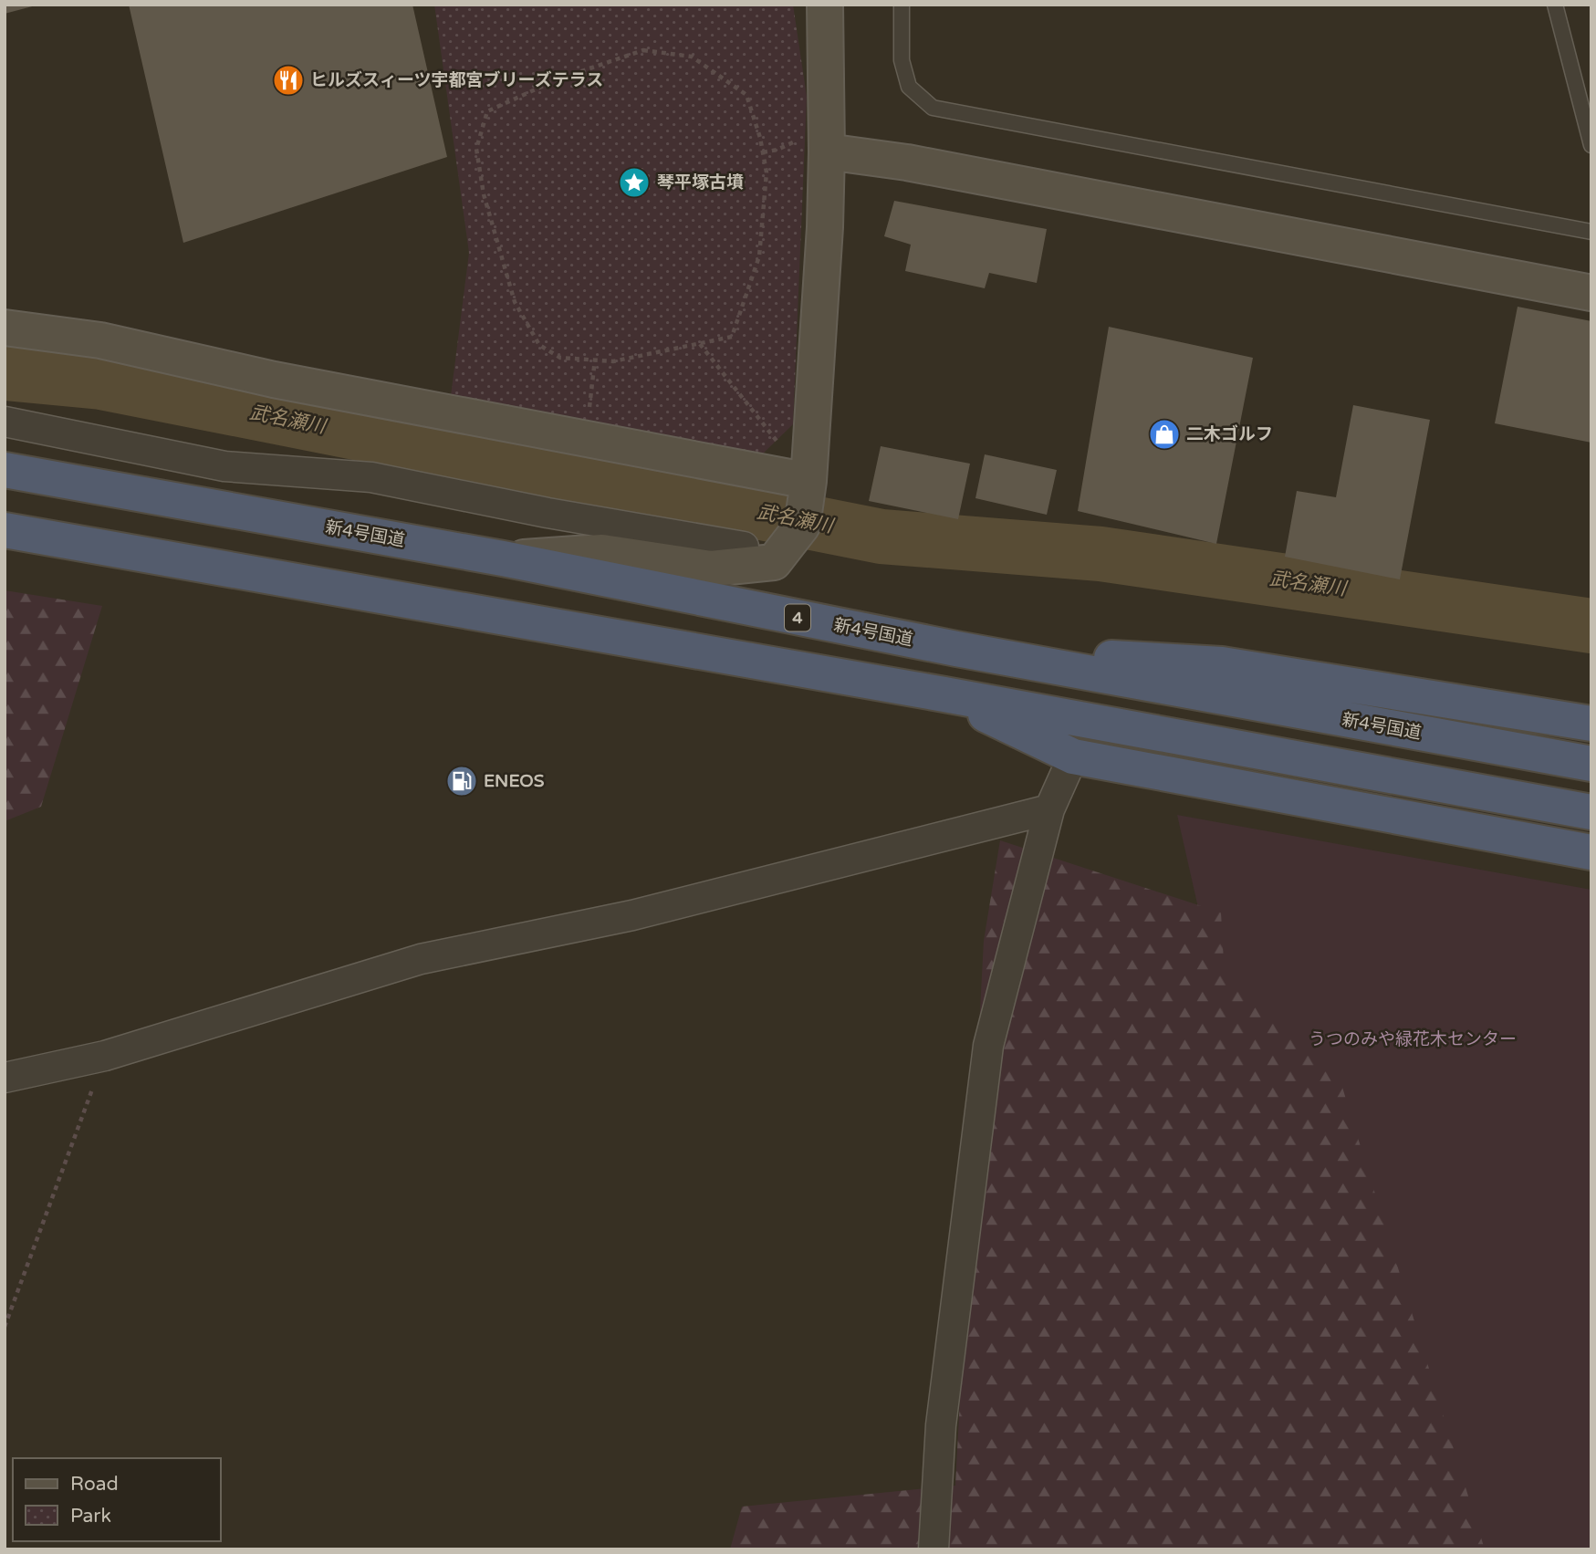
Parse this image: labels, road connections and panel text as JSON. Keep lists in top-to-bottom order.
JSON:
{
  "streets": {
    "highway": ["新4号国道", "4"]
  },
  "water": ["武名瀬川"],
  "parks": ["うつのみや緑花木センター"],
  "places": {
    "restaurant": ["ヒルズスィーツ宇都宮ブリーズテラス"],
    "place": ["琴平塚古墳"],
    "shop": ["二木ゴルフ"],
    "fuel station": ["ENEOS"]
  },
  "legend": ["Road", "Park"]
}
